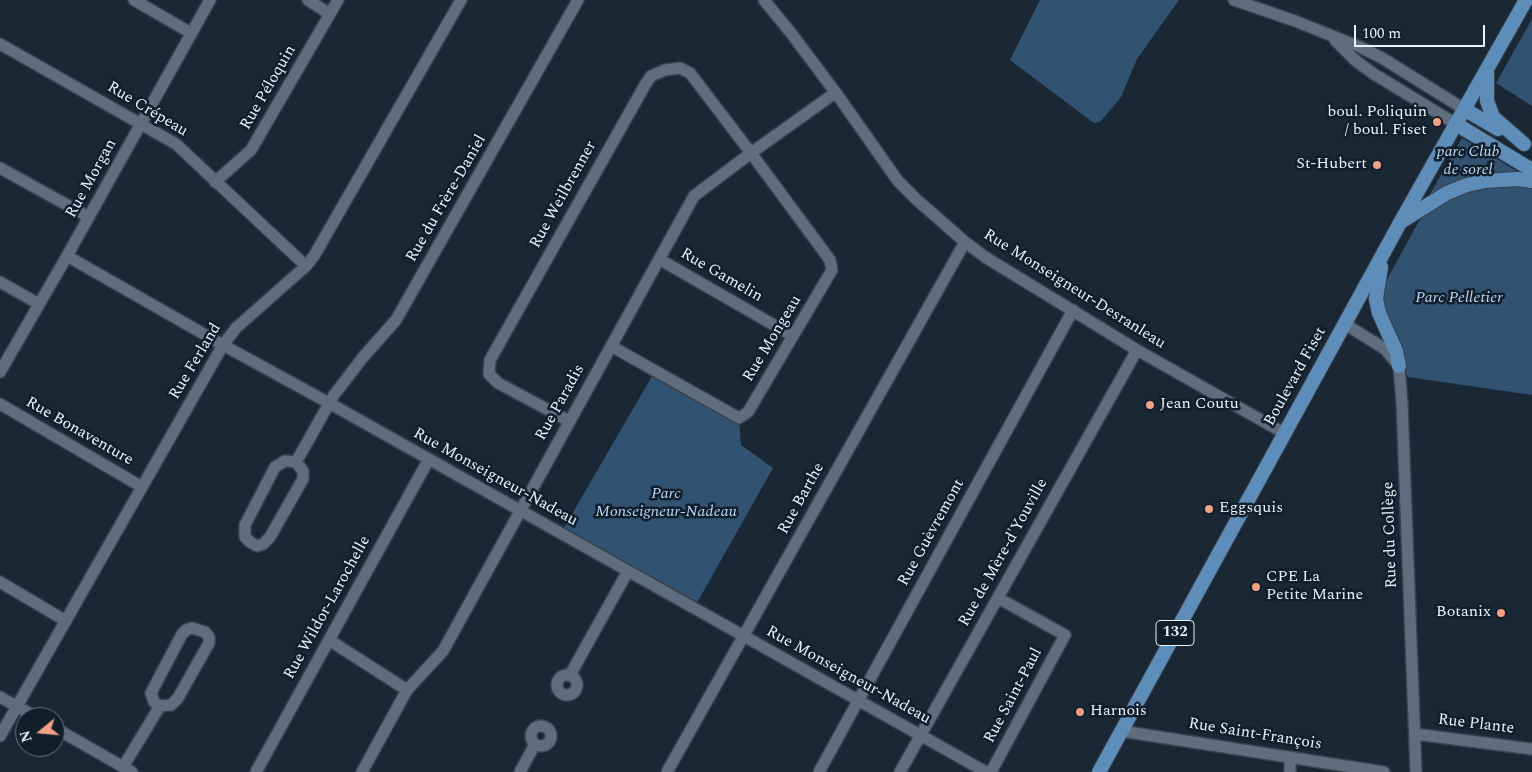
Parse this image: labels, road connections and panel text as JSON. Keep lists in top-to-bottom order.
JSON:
{
  "streets": {
    "main road": ["Boulevard Fiset", "132"],
    "street": [
      "Rue Péloquin",
      "Rue Crépeau",
      "Rue Morgan",
      "Rue Weilbrenner",
      "Rue du Frère-Daniel",
      "Rue Gamelin",
      "Rue Monseigneur-Desranleau",
      "Rue Mongeau",
      "Rue Ferland",
      "Rue Paradis",
      "Rue Bonaventure",
      "Rue Monseigneur-Nadeau",
      "Rue Barthe",
      "Rue Guèvremont",
      "Rue du Collège",
      "Rue de Mère-d'Youville",
      "Rue Wildor-Larochelle",
      "Rue Saint-Paul",
      "Rue Plante",
      "Rue Saint-François"
    ]
  },
  "crossings": [
    ["Rue Péloquin", "Rue Crépeau"],
    ["Rue Crépeau", "Rue Morgan"],
    ["Rue Crépeau", "Rue Ferland"],
    ["Rue Morgan", "Rue Monseigneur-Nadeau"],
    ["Rue Weilbrenner", "Rue Mongeau"],
    ["Rue Weilbrenner", "Rue Paradis"],
    ["Rue du Frère-Daniel", "Rue Monseigneur-Nadeau"],
    ["Rue Gamelin", "Rue Mongeau"],
    ["Rue Gamelin", "Rue Paradis"],
    ["Rue Monseigneur-Desranleau", "Boulevard Fiset"],
    ["Rue Monseigneur-Desranleau", "Rue Paradis"],
    ["Rue Monseigneur-Desranleau", "Rue Barthe"],
    ["Rue Monseigneur-Desranleau", "Rue Guèvremont"],
    ["Rue Monseigneur-Desranleau", "Rue de Mère-d'Youville"],
    ["Rue Mongeau", "Rue Paradis"],
    ["Rue Ferland", "Rue Bonaventure"],
    ["Rue Ferland", "Rue Monseigneur-Nadeau"],
    ["Boulevard Fiset", "Rue Saint-François"],
    ["Rue Paradis", "Rue Monseigneur-Nadeau"],
    ["Rue Monseigneur-Nadeau", "Rue Barthe"],
    ["Rue Monseigneur-Nadeau", "Rue Guèvremont"],
    ["Rue Monseigneur-Nadeau", "Rue de Mère-d'Youville"],
    ["Rue Monseigneur-Nadeau", "Rue Wildor-Larochelle"],
    ["Rue du Collège", "Rue Plante"],
    ["Rue de Mère-d'Youville", "Rue Saint-Paul"]
  ],
  "parks": ["parc Club de sorel", "Parc Pelletier", "Parc Monseigneur-Nadeau"],
  "places": [
    "boul. Poliquin / boul. Fiset",
    "St-Hubert",
    "Jean Coutu",
    "Eggsquis",
    "CPE La Petite Marine",
    "Botanix",
    "Harnois"
  ],
  "scale_bar": "100 m",
  "north": "left"
}
